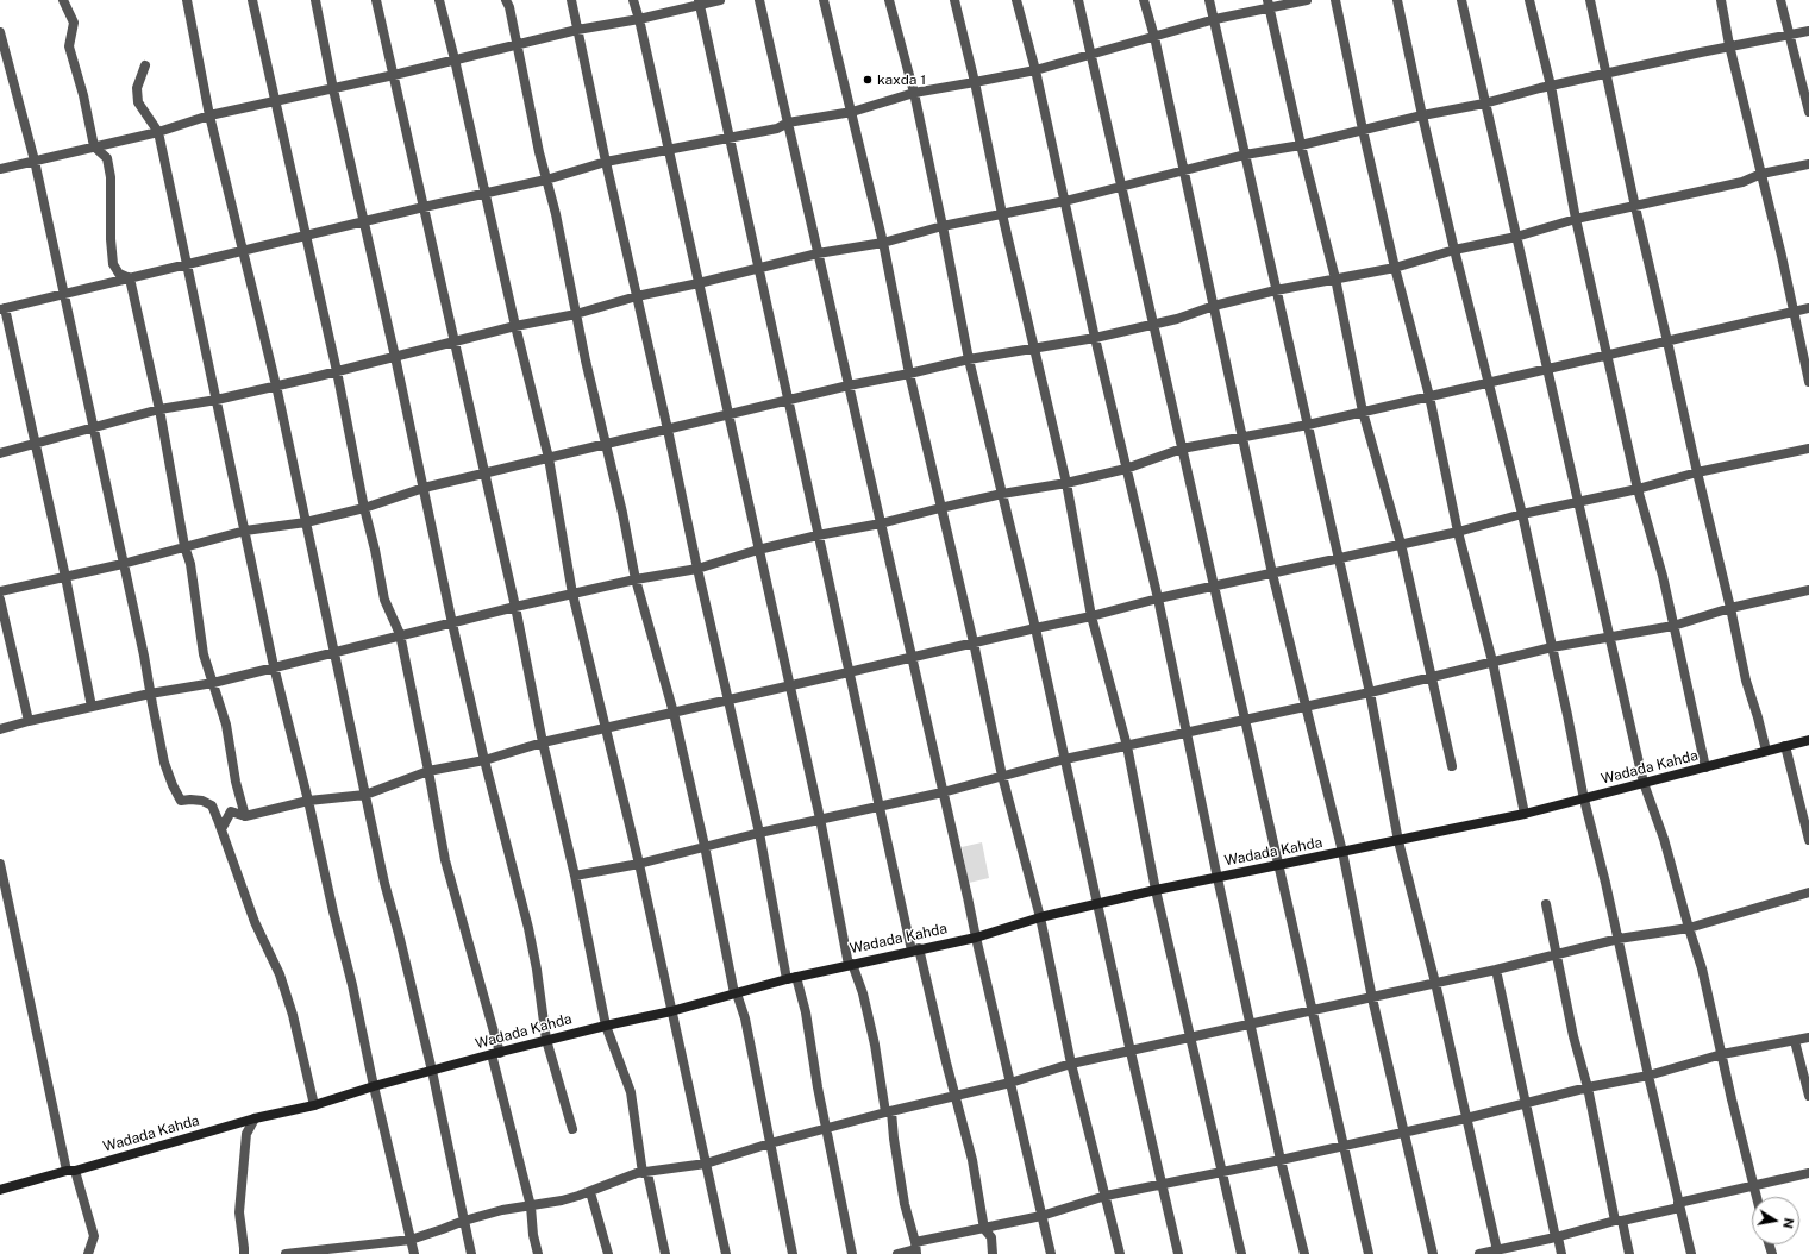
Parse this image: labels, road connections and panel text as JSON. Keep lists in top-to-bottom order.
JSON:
{
  "streets": {
    "main road": ["Wadada Kahda"]
  },
  "places": ["kaxda 1"],
  "north": "right"
}
